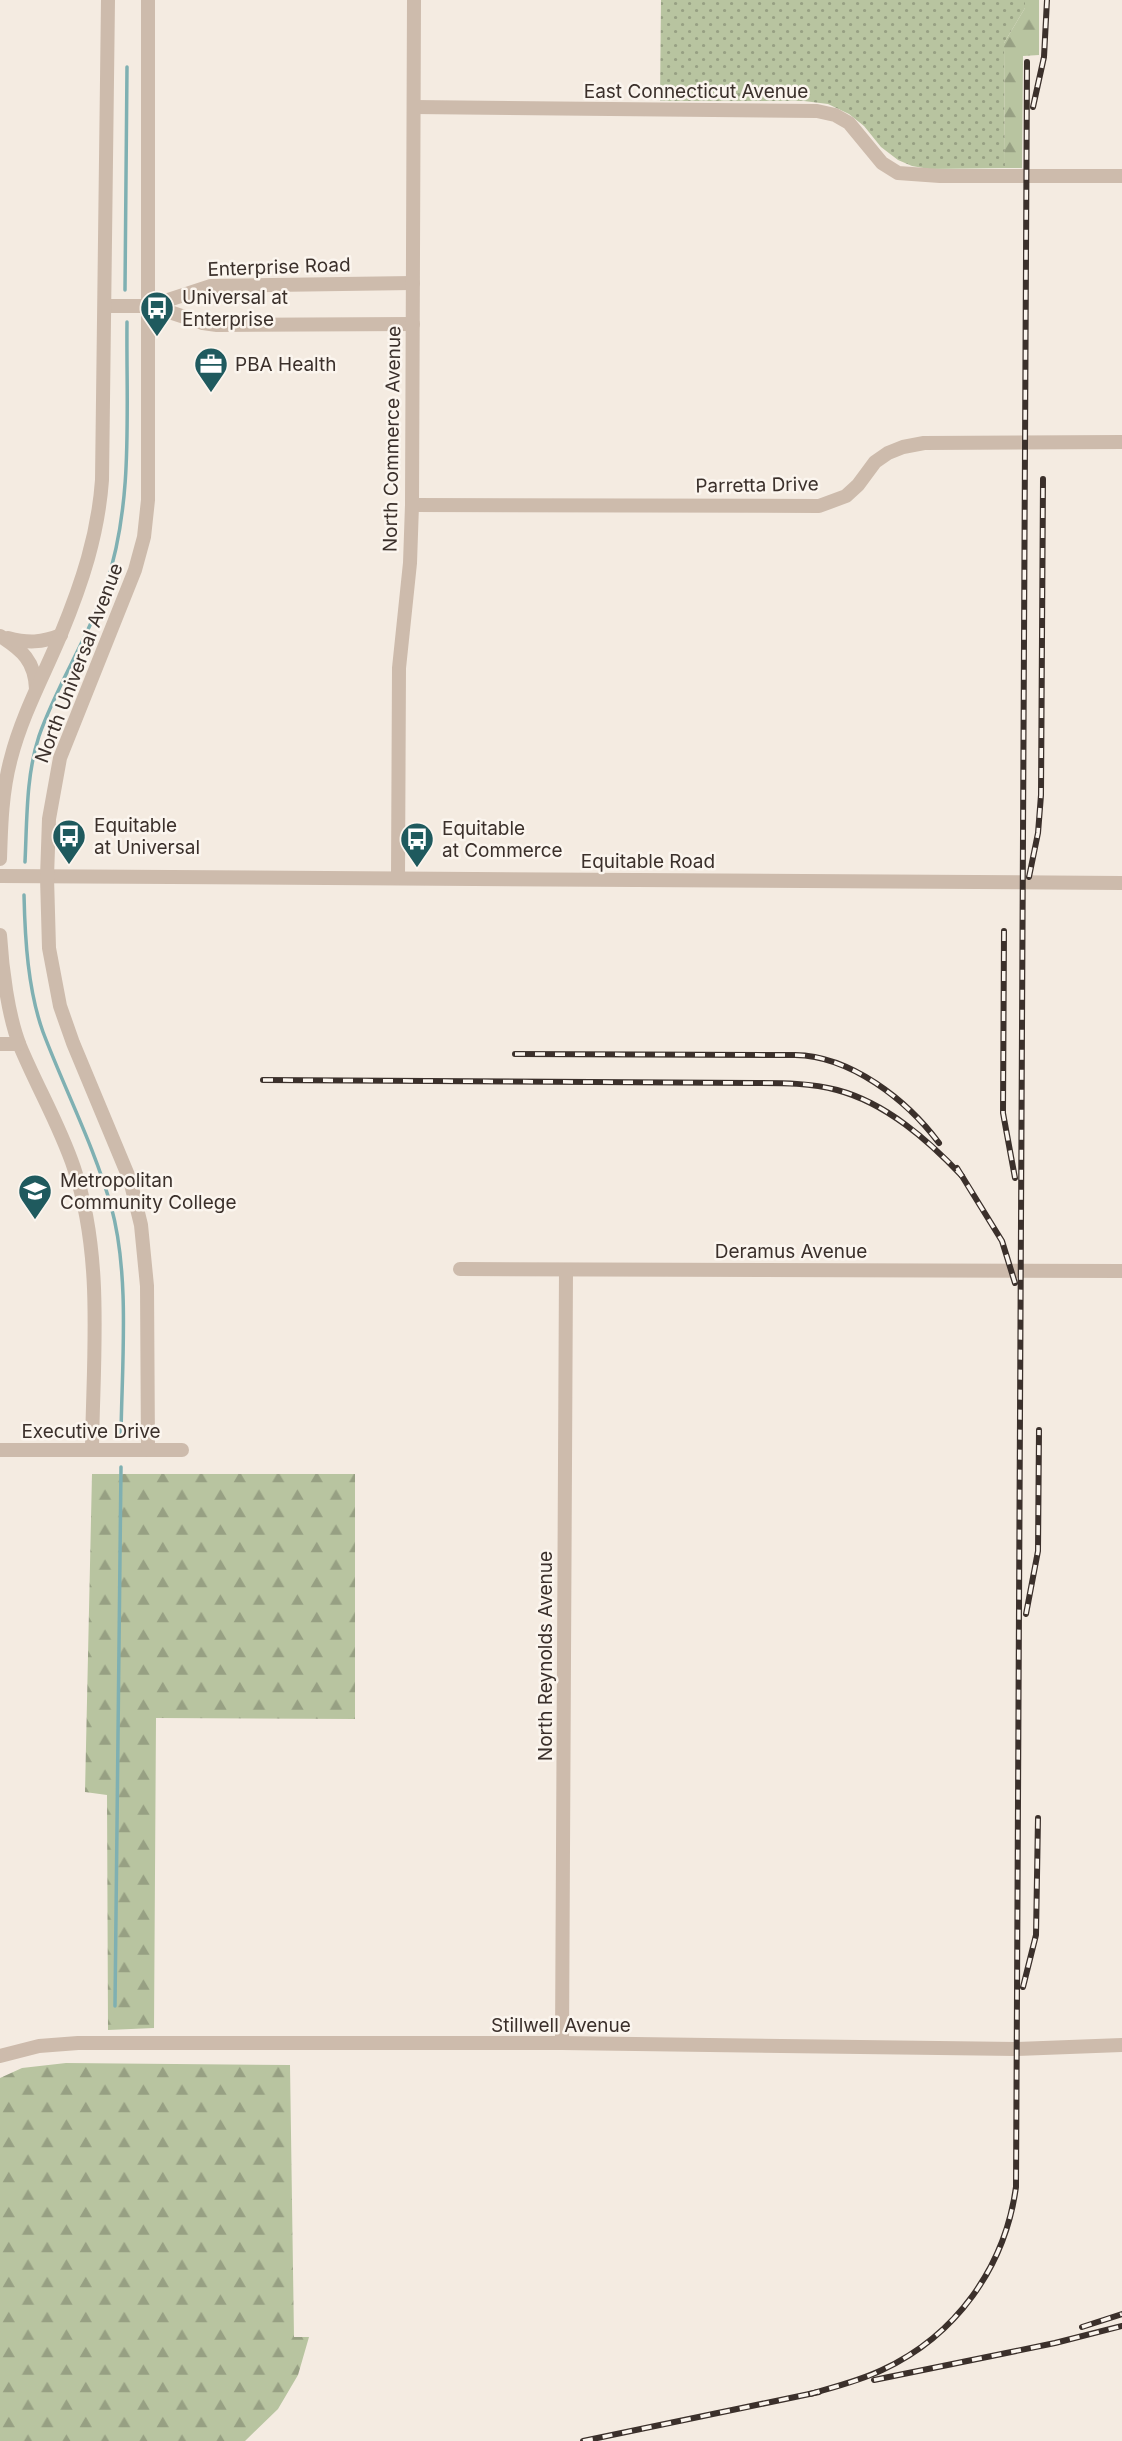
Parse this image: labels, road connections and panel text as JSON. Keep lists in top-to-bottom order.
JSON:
{
  "streets": {
    "street": [
      "East Connecticut Avenue",
      "Enterprise Road",
      "North Commerce Avenue",
      "Parretta Drive",
      "North Universal Avenue",
      "Equitable Road",
      "Deramus Avenue",
      "Executive Drive",
      "North Reynolds Avenue",
      "Stillwell Avenue"
    ]
  },
  "crossings": [
    ["East Connecticut Avenue", "North Commerce Avenue"],
    ["Enterprise Road", "North Commerce Avenue"],
    ["Enterprise Road", "North Universal Avenue"],
    ["North Commerce Avenue", "Parretta Drive"],
    ["North Commerce Avenue", "Equitable Road"],
    ["North Universal Avenue", "Equitable Road"],
    ["North Universal Avenue", "Executive Drive"],
    ["Deramus Avenue", "North Reynolds Avenue"],
    ["North Reynolds Avenue", "Stillwell Avenue"]
  ],
  "places": {
    "bus stop": ["Universal at Enterprise", "Equitable at Universal", "Equitable at Commerce"],
    "office": ["PBA Health"],
    "school or university": ["Metropolitan Community College"]
  }
}
